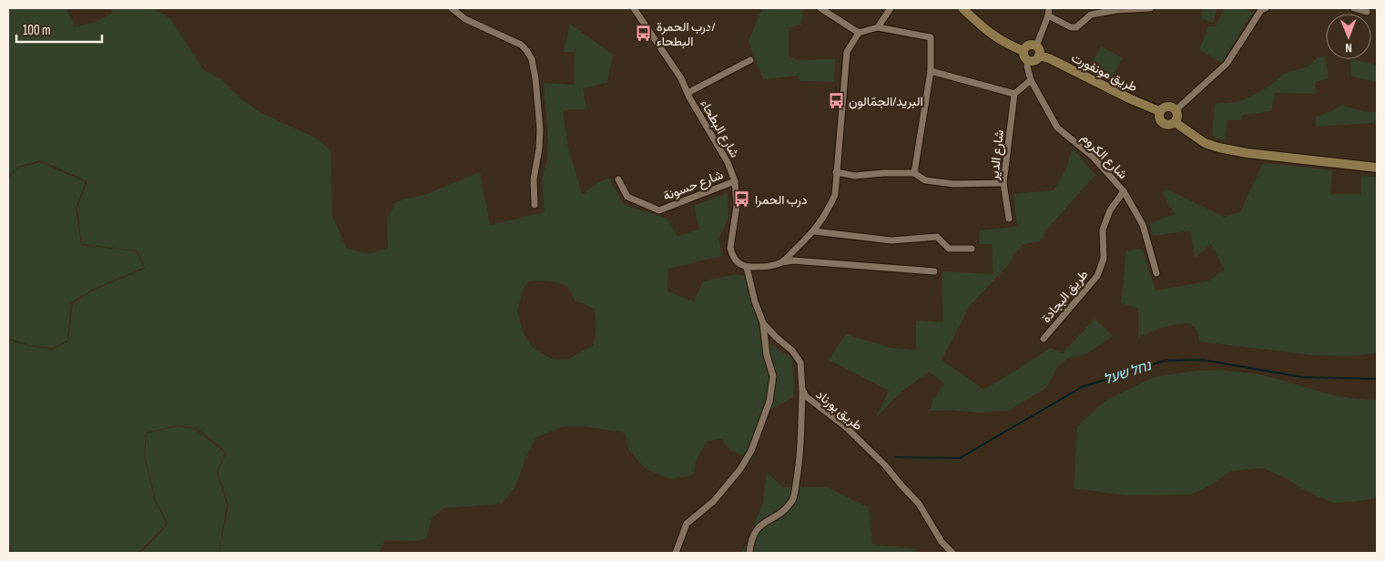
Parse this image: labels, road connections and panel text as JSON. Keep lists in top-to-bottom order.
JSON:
{
  "streets": {
    "main road": ["طريق مونفورت"],
    "street": [
      "شارع البطحاء",
      "شارع الدير",
      "شارع الكروم",
      "شارع حسونة",
      "طريق البجادة",
      "طريق بورناد"
    ]
  },
  "crossings": [
    ["شارع البطحاء", "شارع حسونة"],
    ["شارع البطحاء", "طريق بورناد"],
    ["شارع الكروم", "طريق البجادة"]
  ],
  "water": ["נחל שעל"],
  "places": {
    "bus stop": ["درب الحمرة/ البطحاء", "البريد/الجمّالون", "درب الحمرا"]
  },
  "scale_bar": "100 m",
  "north": "bottom"
}
